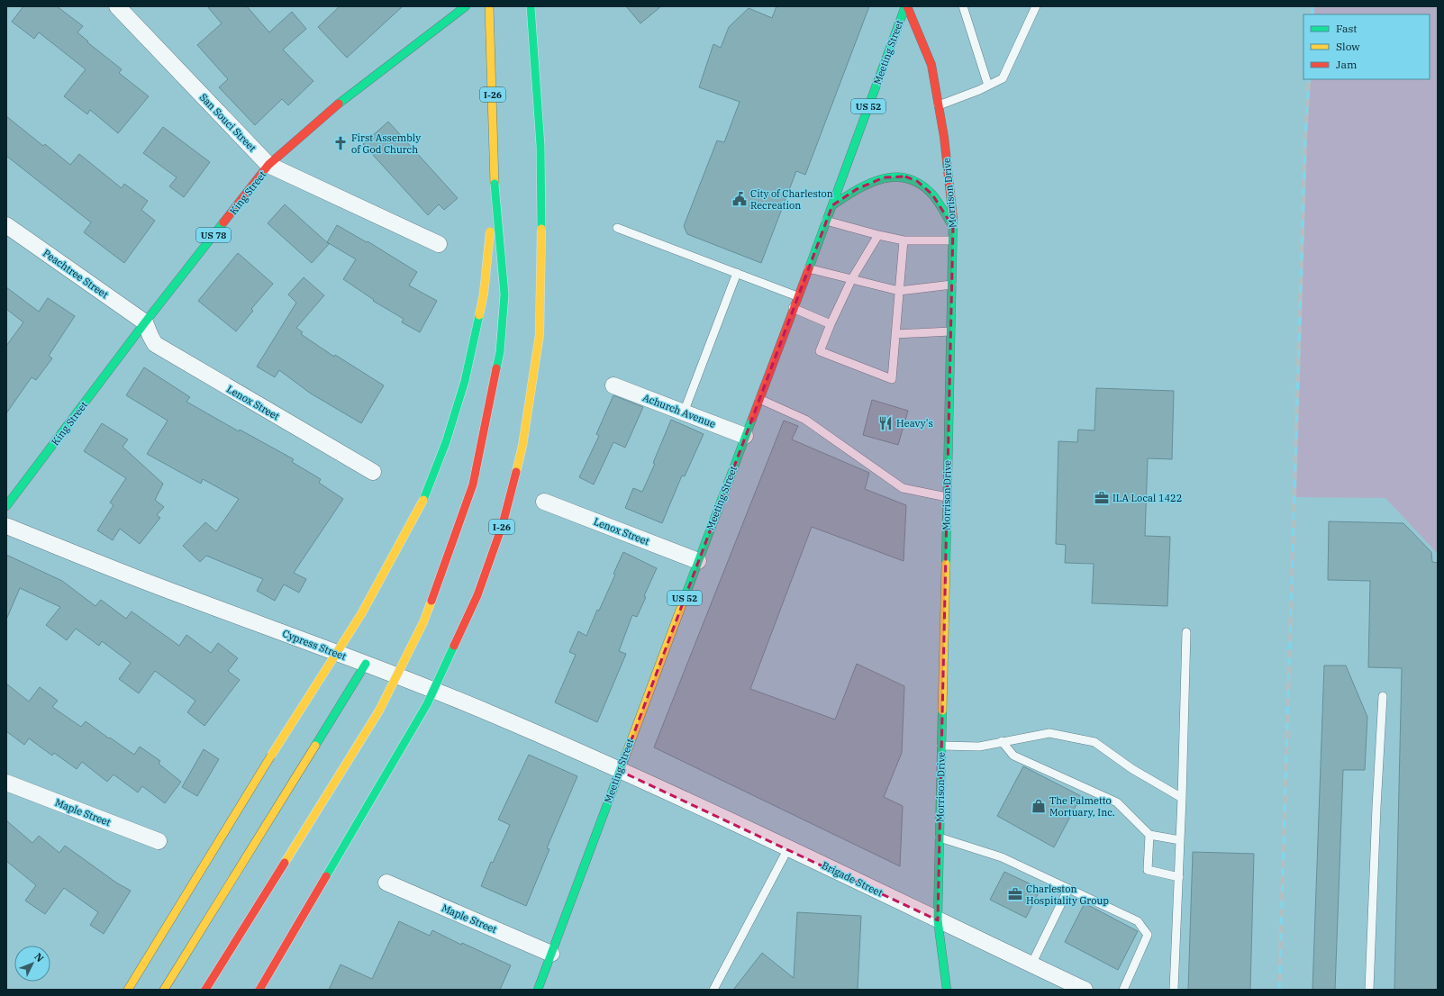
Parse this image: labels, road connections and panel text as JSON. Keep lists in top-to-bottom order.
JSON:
{
  "streets": {
    "main road": [
      "Meeting Street",
      "I-26",
      "US 52",
      "King Street",
      "Morrison Drive",
      "US 78"
    ],
    "street": [
      "San Souci Street",
      "Peachtree Street",
      "Lenox Street",
      "Achurch Avenue",
      "Cypress Street",
      "Maple Street",
      "Brigade Street"
    ]
  },
  "crossings": [
    ["Meeting Street", "Morrison Drive"],
    ["Meeting Street", "Lenox Street"],
    ["Meeting Street", "Achurch Avenue"],
    ["Meeting Street", "Cypress Street"],
    ["Meeting Street", "Maple Street"],
    ["Meeting Street", "Brigade Street"],
    ["San Souci Street", "King Street"],
    ["King Street", "Peachtree Street"],
    ["King Street", "Lenox Street"],
    ["Morrison Drive", "Brigade Street"],
    ["Peachtree Street", "Lenox Street"],
    ["Cypress Street", "Brigade Street"]
  ],
  "places": {
    "church": ["First Assembly of God Church"],
    "public building": ["City of Charleston Recreation"],
    "restaurant": ["Heavy's"],
    "office": ["ILA Local 1422", "Charleston Hospitality Group"],
    "shop": ["The Palmetto Mortuary, Inc."]
  },
  "legend": ["Fast", "Slow", "Jam"],
  "north": "top right"
}
